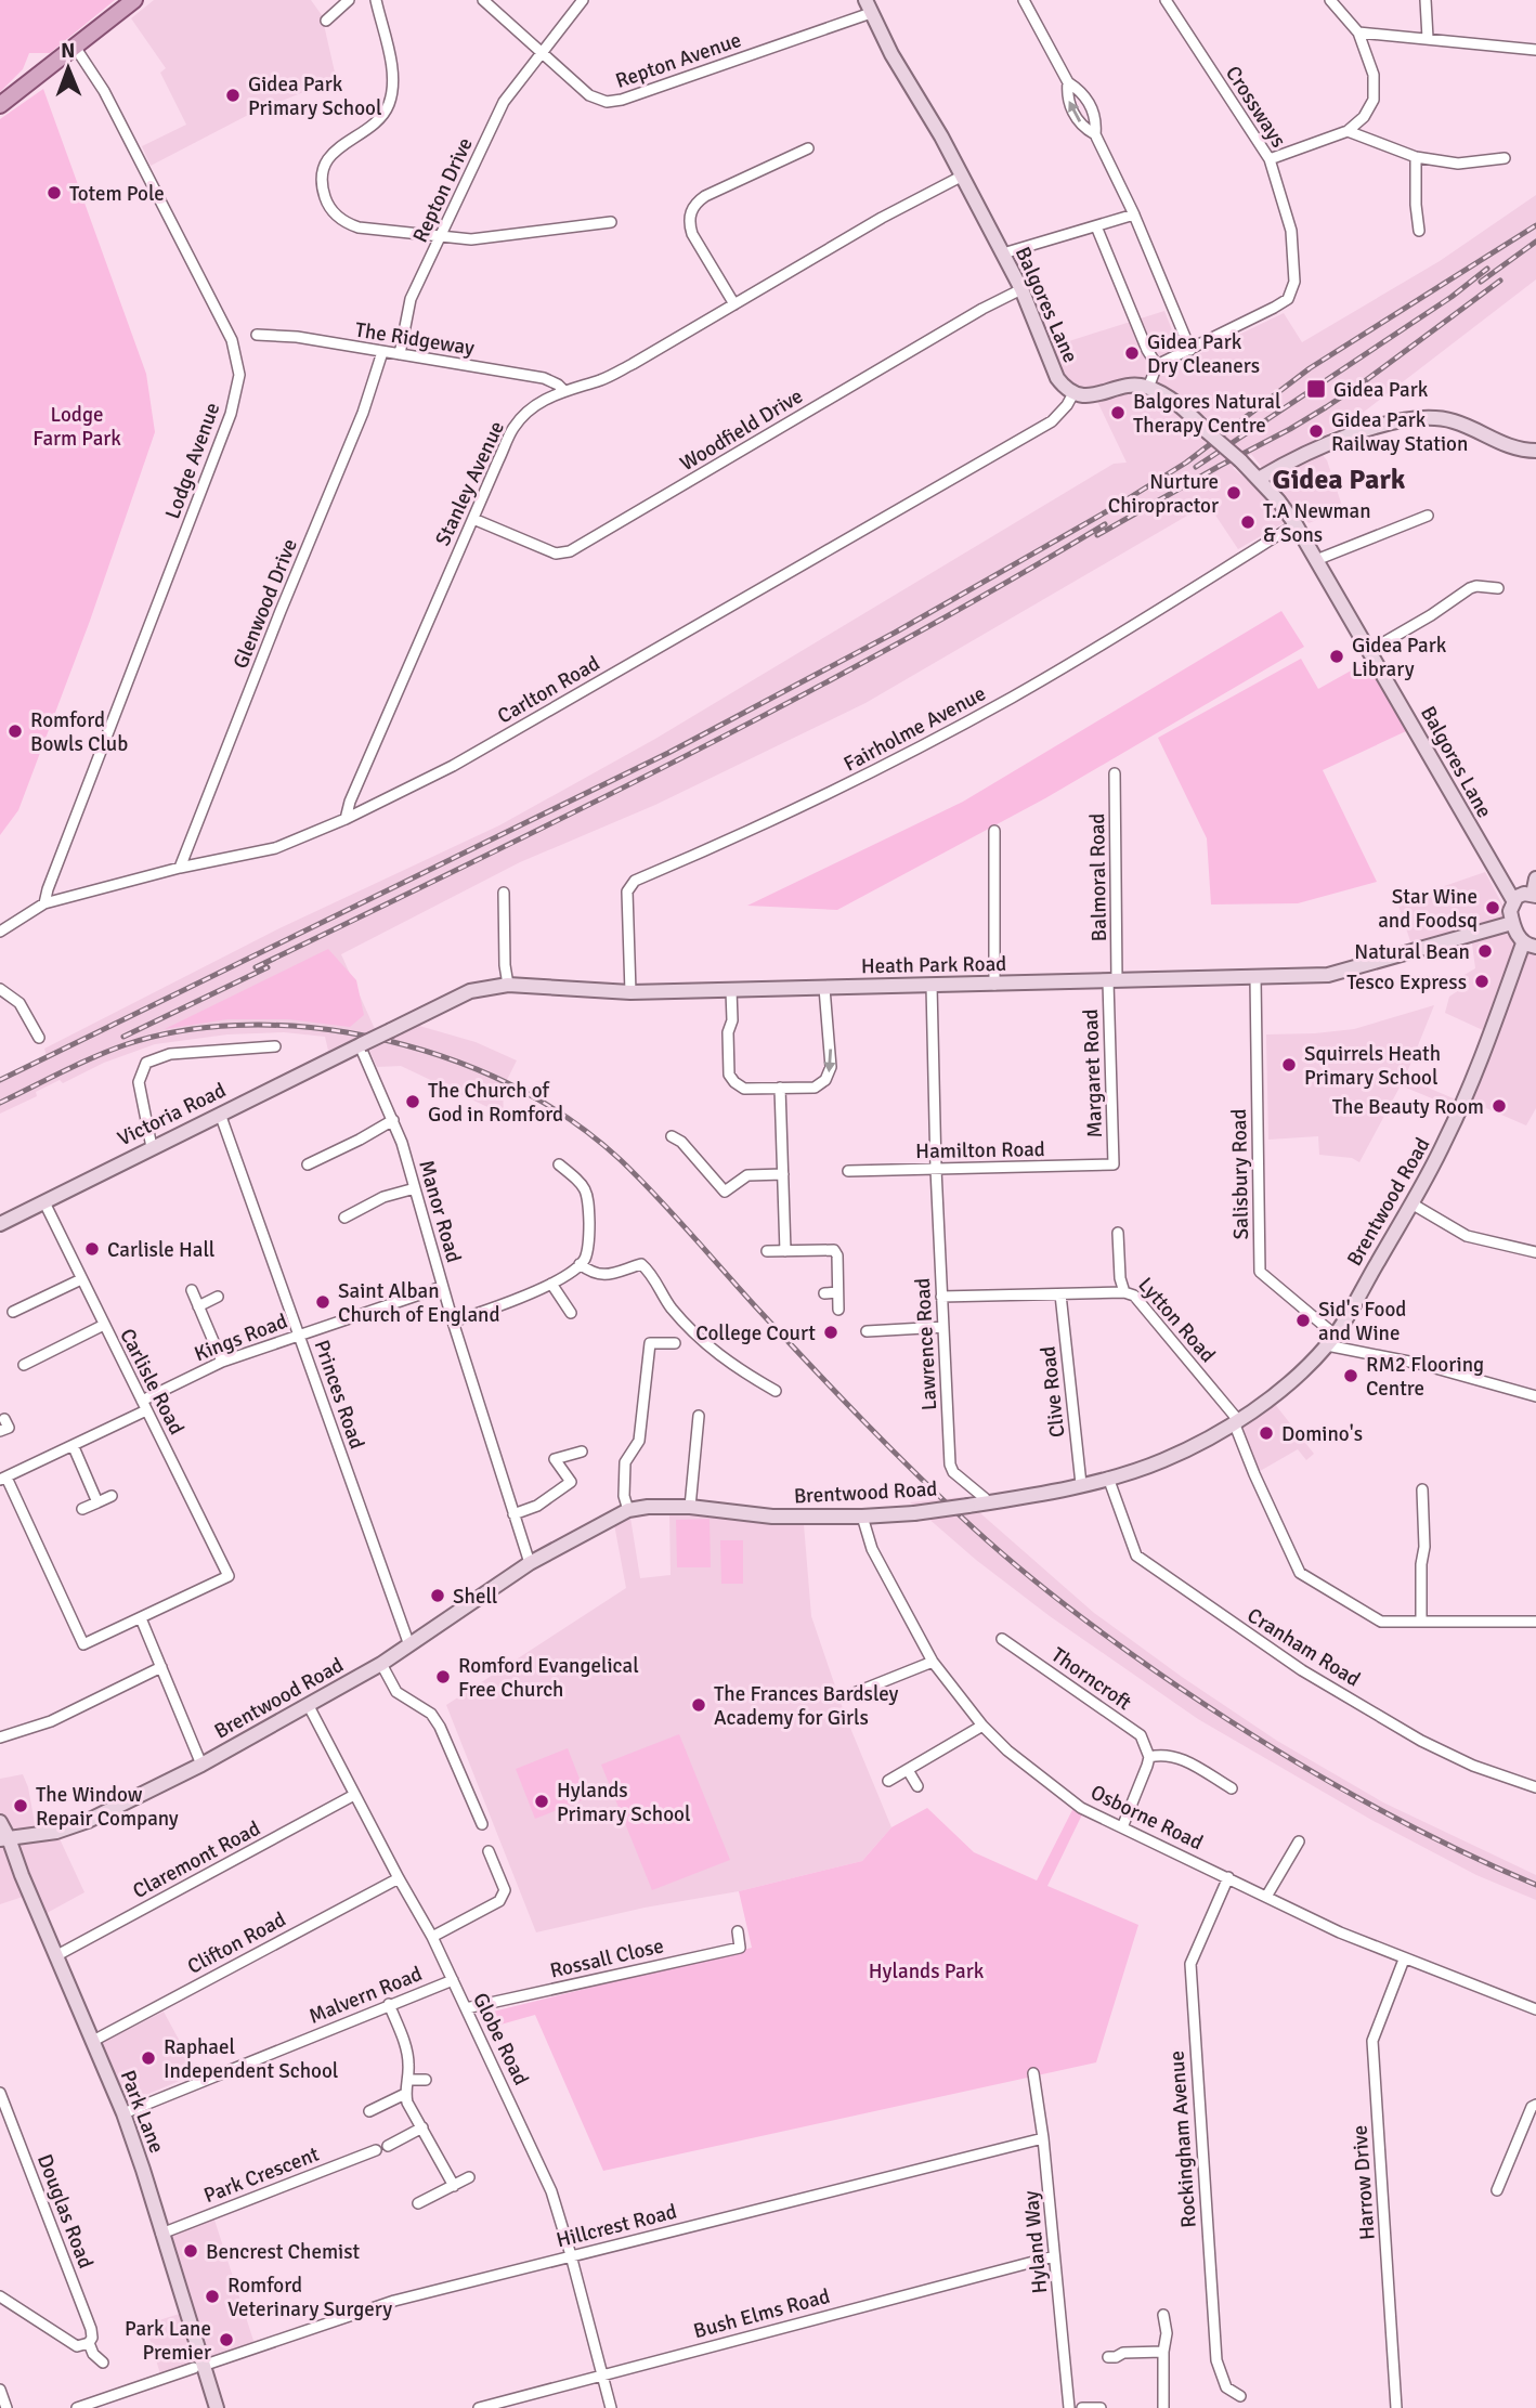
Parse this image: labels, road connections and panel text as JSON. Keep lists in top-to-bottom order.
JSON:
{
  "streets": {
    "street": [
      "Repton Avenue",
      "Crossways",
      "Repton Drive",
      "Balgores Lane",
      "The Ridgeway",
      "Woodfield Drive",
      "Lodge Avenue",
      "Stanley Avenue",
      "Glenwood Drive",
      "Carlton Road",
      "Fairholme Avenue",
      "Balmoral Road",
      "Heath Park Road",
      "Margaret Road",
      "Victoria Road",
      "Hamilton Road",
      "Salisbury Road",
      "Brentwood Road",
      "Manor Road",
      "Lytton Road",
      "Kings Road",
      "Lawrence Road",
      "Carlisle Road",
      "Clive Road",
      "Princes Road",
      "Cranham Road",
      "Thorncroft",
      "Osborne Road",
      "Claremont Road",
      "Clifton Road",
      "Rossall Close",
      "Malvern Road",
      "Globe Road",
      "Park Lane",
      "Rockingham Avenue",
      "Park Crescent",
      "Harrow Drive",
      "Douglas Road",
      "Hillcrest Road",
      "Hyland Way",
      "Bush Elms Road"
    ]
  },
  "crossings": [
    ["Repton Avenue", "Repton Drive"],
    ["Repton Avenue", "Balgores Lane"],
    ["Repton Drive", "The Ridgeway"],
    ["Balgores Lane", "Woodfield Drive"],
    ["Balgores Lane", "Stanley Avenue"],
    ["Balgores Lane", "Carlton Road"],
    ["Balgores Lane", "Fairholme Avenue"],
    ["The Ridgeway", "Stanley Avenue"],
    ["The Ridgeway", "Glenwood Drive"],
    ["Woodfield Drive", "Stanley Avenue"],
    ["Lodge Avenue", "Carlton Road"],
    ["Stanley Avenue", "Carlton Road"],
    ["Glenwood Drive", "Carlton Road"],
    ["Fairholme Avenue", "Heath Park Road"],
    ["Balmoral Road", "Heath Park Road"],
    ["Balmoral Road", "Margaret Road"],
    ["Heath Park Road", "Margaret Road"],
    ["Heath Park Road", "Victoria Road"],
    ["Heath Park Road", "Salisbury Road"],
    ["Heath Park Road", "Manor Road"],
    ["Heath Park Road", "Lawrence Road"],
    ["Margaret Road", "Hamilton Road"],
    ["Victoria Road", "Manor Road"],
    ["Victoria Road", "Carlisle Road"],
    ["Victoria Road", "Princes Road"],
    ["Hamilton Road", "Lawrence Road"],
    ["Salisbury Road", "Brentwood Road"],
    ["Brentwood Road", "Manor Road"],
    ["Brentwood Road", "Lytton Road"],
    ["Brentwood Road", "Lawrence Road"],
    ["Brentwood Road", "Clive Road"],
    ["Brentwood Road", "Princes Road"],
    ["Brentwood Road", "Cranham Road"],
    ["Brentwood Road", "Osborne Road"],
    ["Brentwood Road", "Globe Road"],
    ["Brentwood Road", "Park Lane"],
    ["Manor Road", "Kings Road"],
    ["Kings Road", "Carlisle Road"],
    ["Kings Road", "Princes Road"],
    ["Osborne Road", "Rockingham Avenue"],
    ["Osborne Road", "Harrow Drive"],
    ["Claremont Road", "Globe Road"],
    ["Claremont Road", "Park Lane"],
    ["Clifton Road", "Globe Road"],
    ["Clifton Road", "Park Lane"],
    ["Rossall Close", "Globe Road"],
    ["Malvern Road", "Globe Road"],
    ["Malvern Road", "Park Lane"],
    ["Globe Road", "Hillcrest Road"],
    ["Globe Road", "Bush Elms Road"],
    ["Park Lane", "Park Crescent"],
    ["Park Lane", "Hillcrest Road"],
    ["Hillcrest Road", "Hyland Way"],
    ["Hyland Way", "Bush Elms Road"]
  ],
  "districts": ["Gidea Park"],
  "parks": ["Lodge Farm Park", "Hylands Park"],
  "places": {
    "other": [
      "Gidea Park Primary School",
      "Totem Pole",
      "Gidea Park Dry Cleaners",
      "Balgores Natural Therapy Centre",
      "Gidea Park Railway Station",
      "Nurture Chiropractor",
      "T.A Newman & Sons",
      "Gidea Park Library",
      "Romford Bowls Club",
      "Star Wine and Foodsq",
      "Natural Bean",
      "Tesco Express",
      "Squirrels Heath Primary School",
      "The Church of God in Romford",
      "The Beauty Room",
      "Carlisle Hall",
      "Saint Alban Church of England",
      "Sid's Food and Wine",
      "College Court",
      "RM2 Flooring Centre",
      "Domino's",
      "Shell",
      "Romford Evangelical Free Church",
      "The Frances Bardsley Academy for Girls",
      "Hylands Primary School",
      "The Window Repair Company",
      "Raphael Independent School",
      "Bencrest Chemist",
      "Romford Veterinary Surgery",
      "Park Lane Premier"
    ],
    "transit": ["Gidea Park"]
  },
  "north": "top"
}
